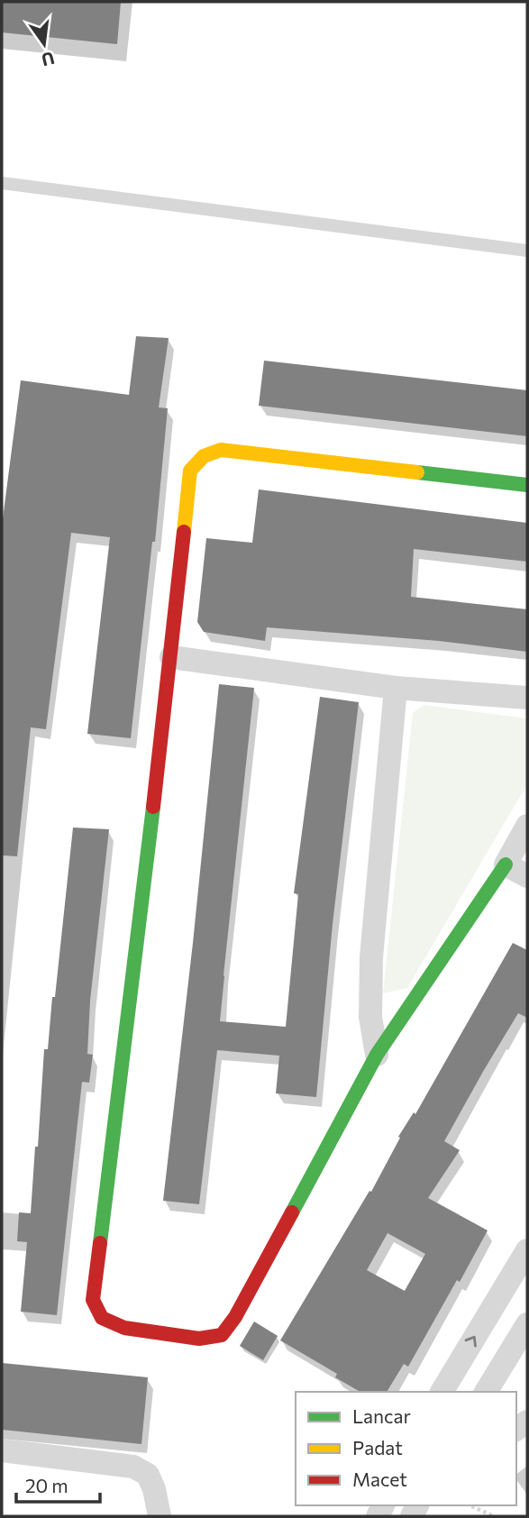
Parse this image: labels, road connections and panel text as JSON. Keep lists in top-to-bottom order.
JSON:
{
  "legend": ["Lancar", "Padat", "Macet"],
  "scale_bar": "20 m",
  "north": "bottom"
}
